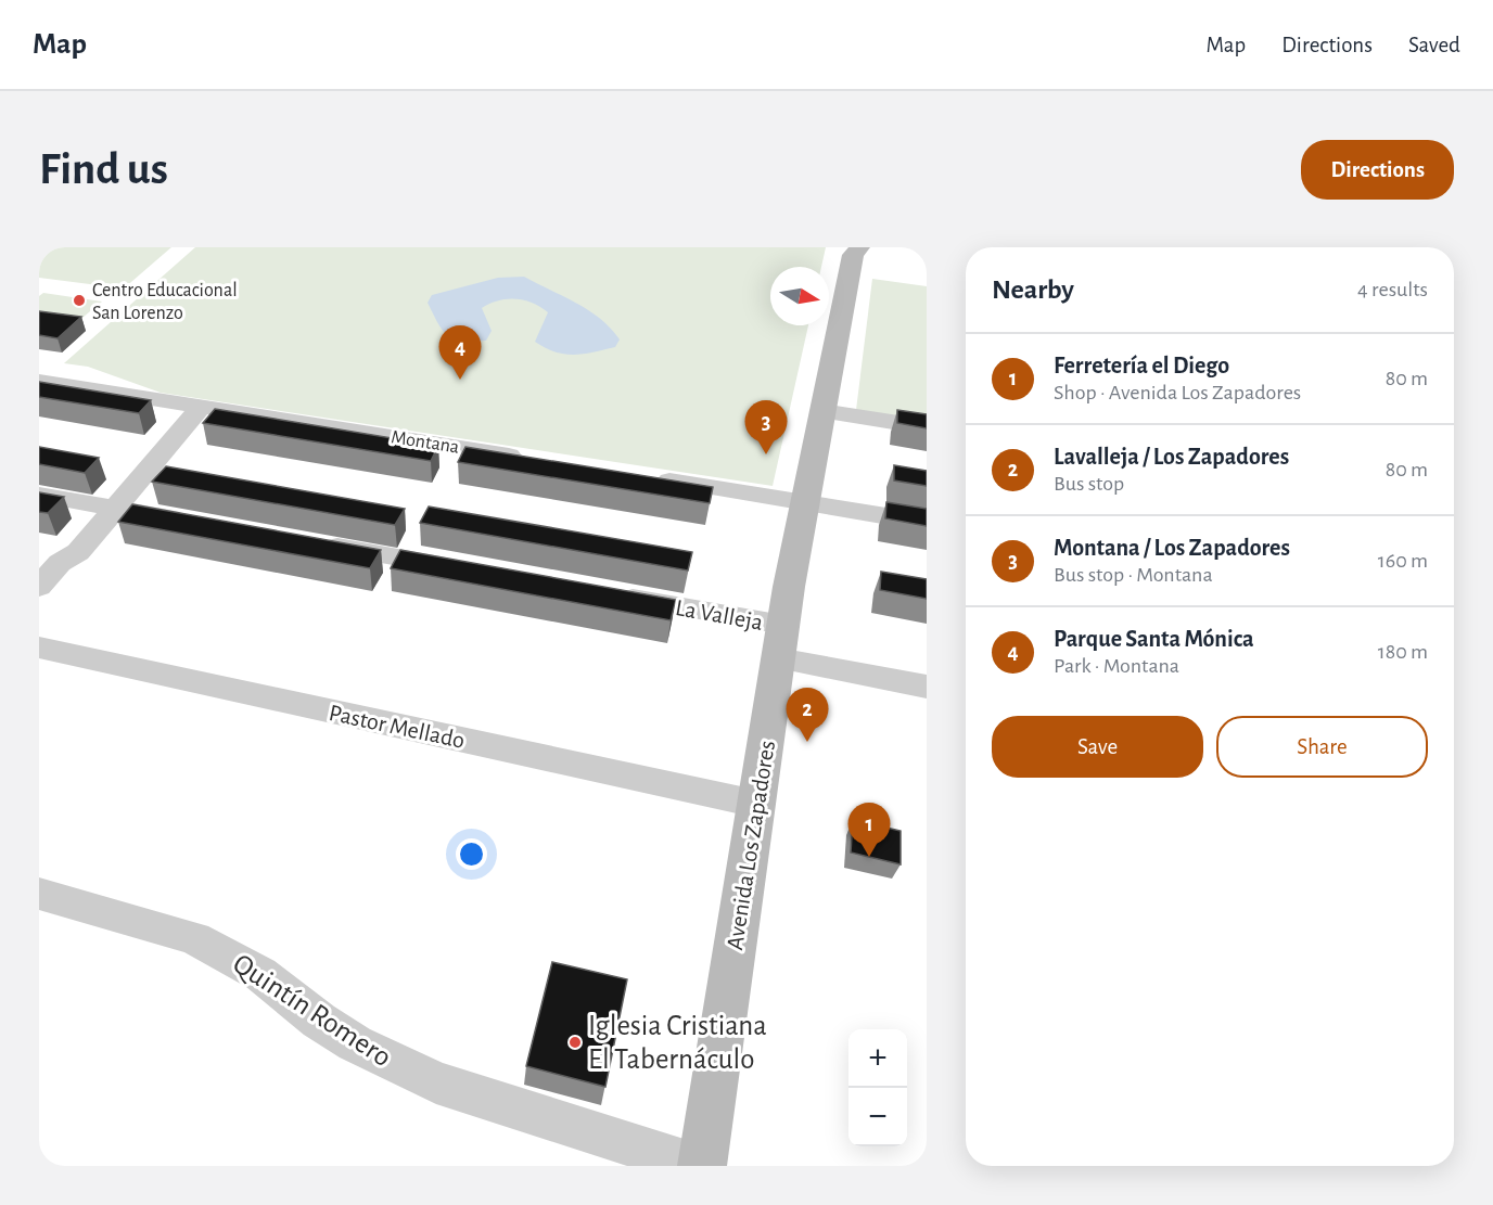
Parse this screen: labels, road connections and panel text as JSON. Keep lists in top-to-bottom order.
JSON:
{
  "streets": {
    "main road": ["Avenida Los Zapadores"],
    "street": [
      "Montana",
      "La Valleja",
      "Pastor Mellado",
      "Quintín Romero"
    ]
  },
  "crossings": [
    ["La Valleja", "Avenida Los Zapadores"],
    ["Pastor Mellado", "Avenida Los Zapadores"],
    ["Avenida Los Zapadores", "Quintín Romero"]
  ],
  "places": ["Centro Educacional San Lorenzo", "Iglesia Cristiana El Tabernáculo"],
  "north": "right",
  "page": {
    "header": "Map",
    "nav": ["Map", "Directions", "Saved"],
    "buttons": [
      "Directions",
      ["Save", "Share"]
    ],
    "title": "Find us",
    "heading": ["Nearby", "4 results"],
    "pins": [
      "4",
      "3",
      "2",
      "1"
    ],
    "list": [
      {
        "mark": "1",
        "name": "Ferretería el Diego",
        "note": "Shop · Avenida Los Zapadores",
        "value": "80 m"
      },
      {
        "mark": "2",
        "name": "Lavalleja / Los Zapadores",
        "note": "Bus stop",
        "value": "80 m"
      },
      {
        "mark": "3",
        "name": "Montana / Los Zapadores",
        "note": "Bus stop · Montana",
        "value": "160 m"
      },
      {
        "mark": "4",
        "name": "Parque Santa Mónica",
        "note": "Park · Montana",
        "value": "180 m"
      }
    ],
    "map_buttons": ["+", "−"]
  }
}
